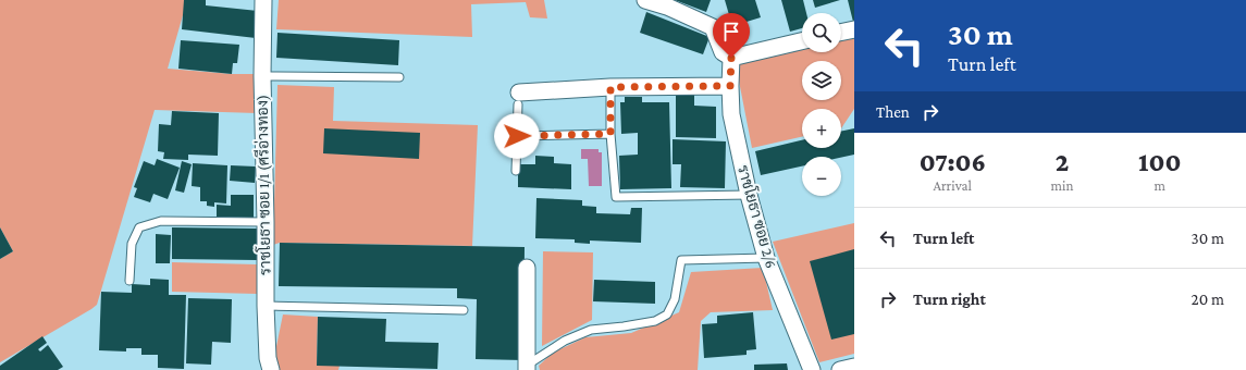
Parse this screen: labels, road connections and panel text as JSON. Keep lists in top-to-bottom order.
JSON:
{
  "streets": {
    "street": ["ราชโยธา ซอย 1/1 (ศรีอ่างทอง)", "ราชโยธา ซอย 2/6"]
  },
  "page": {
    "turn": ["30 m", "Turn left"],
    "map_buttons": ["+", "−"],
    "then": "Then",
    "eta": [
      "07:06",
      "Arrival",
      "2",
      "min",
      "100",
      "m"
    ],
    "list": [
      {
        "name": "Turn left",
        "value": "30 m"
      },
      {
        "name": "Turn right",
        "value": "20 m"
      }
    ]
  }
}
